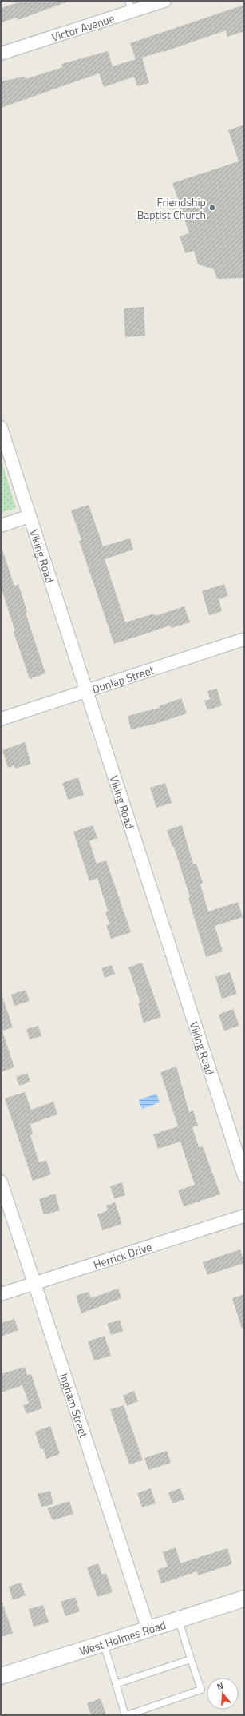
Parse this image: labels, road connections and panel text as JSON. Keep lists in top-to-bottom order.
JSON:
{
  "streets": {
    "street": [
      "Victor Avenue",
      "Viking Road",
      "Dunlap Street",
      "Herrick Drive",
      "Ingham Street",
      "West Holmes Road"
    ]
  },
  "crossings": [
    ["Viking Road", "Dunlap Street"],
    ["Herrick Drive", "Ingham Street"],
    ["Ingham Street", "West Holmes Road"]
  ],
  "places": ["Friendship Baptist Church"],
  "north": "top"
}
